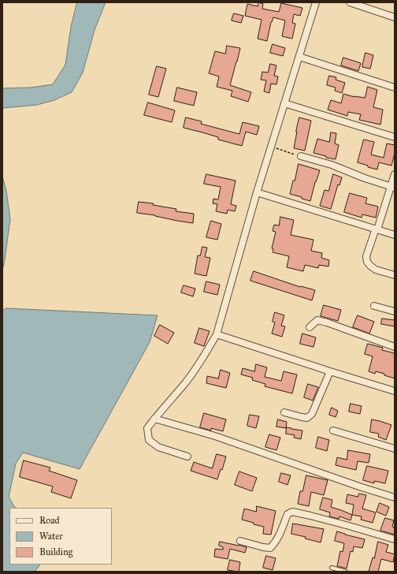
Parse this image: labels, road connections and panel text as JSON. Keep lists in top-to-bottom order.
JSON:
{
  "legend": ["Road", "Water", "Building"]
}
